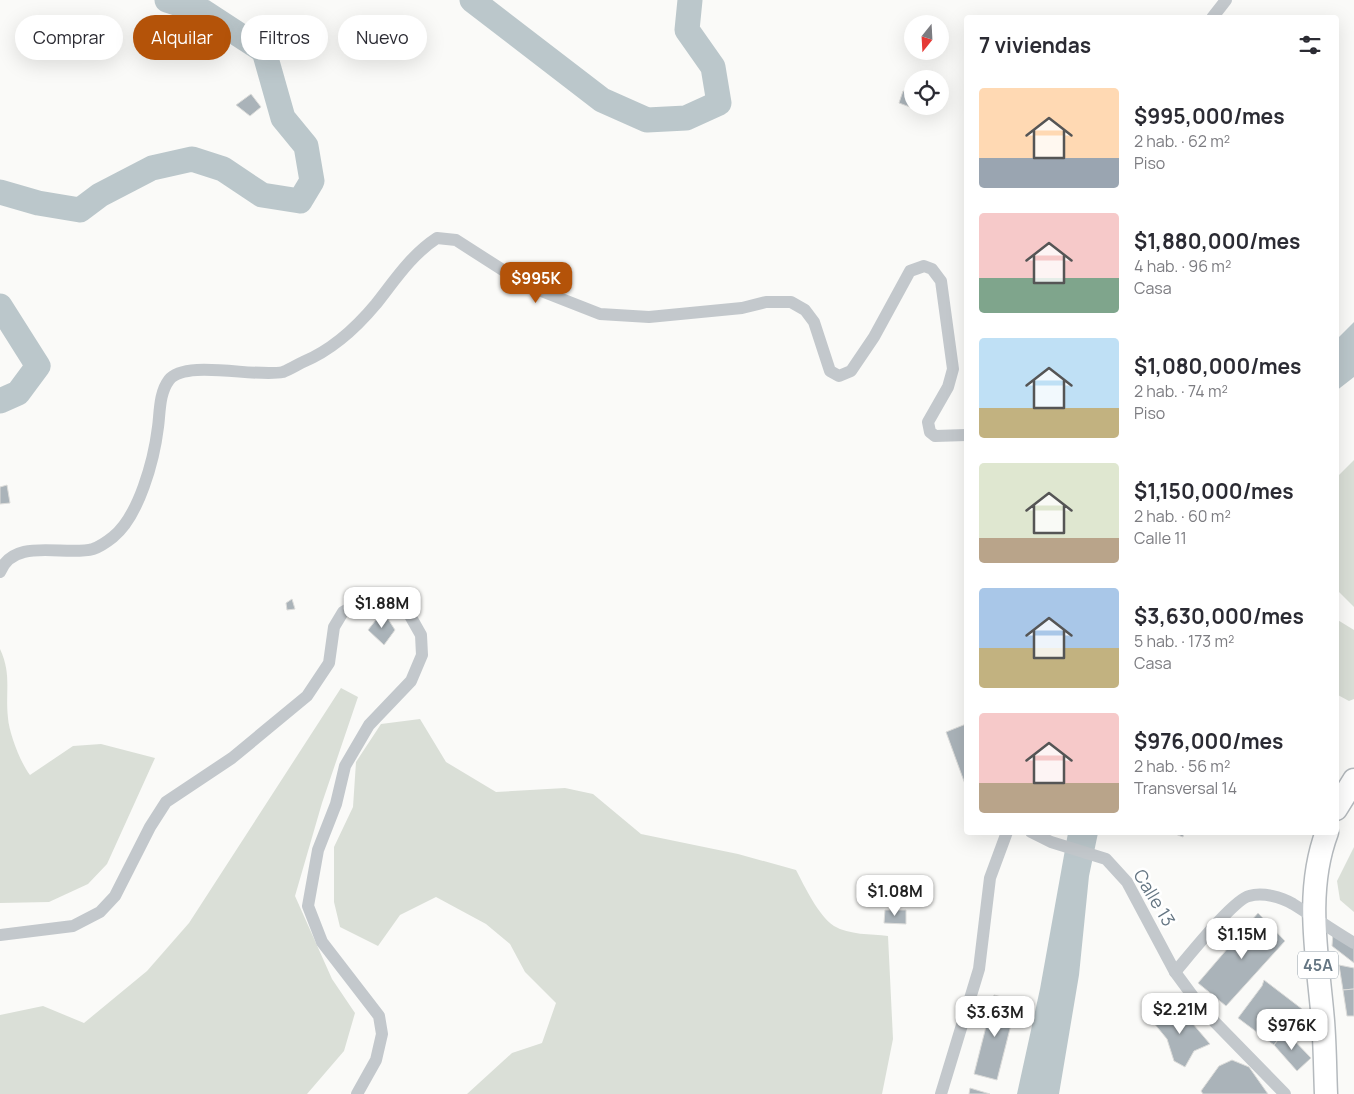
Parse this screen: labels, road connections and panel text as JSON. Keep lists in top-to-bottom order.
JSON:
{
  "streets": {
    "highway": ["45A"],
    "street": ["Calle 13"]
  },
  "north": "bottom",
  "page": {
    "chip": [
      "Comprar",
      "Alquilar",
      "Filtros",
      "Nuevo"
    ],
    "heading": "7 viviendas",
    "list": [
      {
        "name": "$995,000/mes",
        "note": "2 hab. · 62 m² · Piso"
      },
      {
        "name": "$1,880,000/mes",
        "note": "4 hab. · 96 m² · Casa"
      },
      {
        "name": "$1,080,000/mes",
        "note": "2 hab. · 74 m² · Piso"
      },
      {
        "name": "$1,150,000/mes",
        "note": "2 hab. · 60 m² · Calle 11"
      },
      {
        "name": "$3,630,000/mes",
        "note": "5 hab. · 173 m² · Casa"
      },
      {
        "name": "$976,000/mes",
        "note": "2 hab. · 56 m² · Transversal 14"
      }
    ],
    "price": [
      "$995K",
      "$1.88M",
      "$1.08M",
      "$1.15M",
      "$2.21M",
      "$3.63M",
      "$976K"
    ]
  }
}
